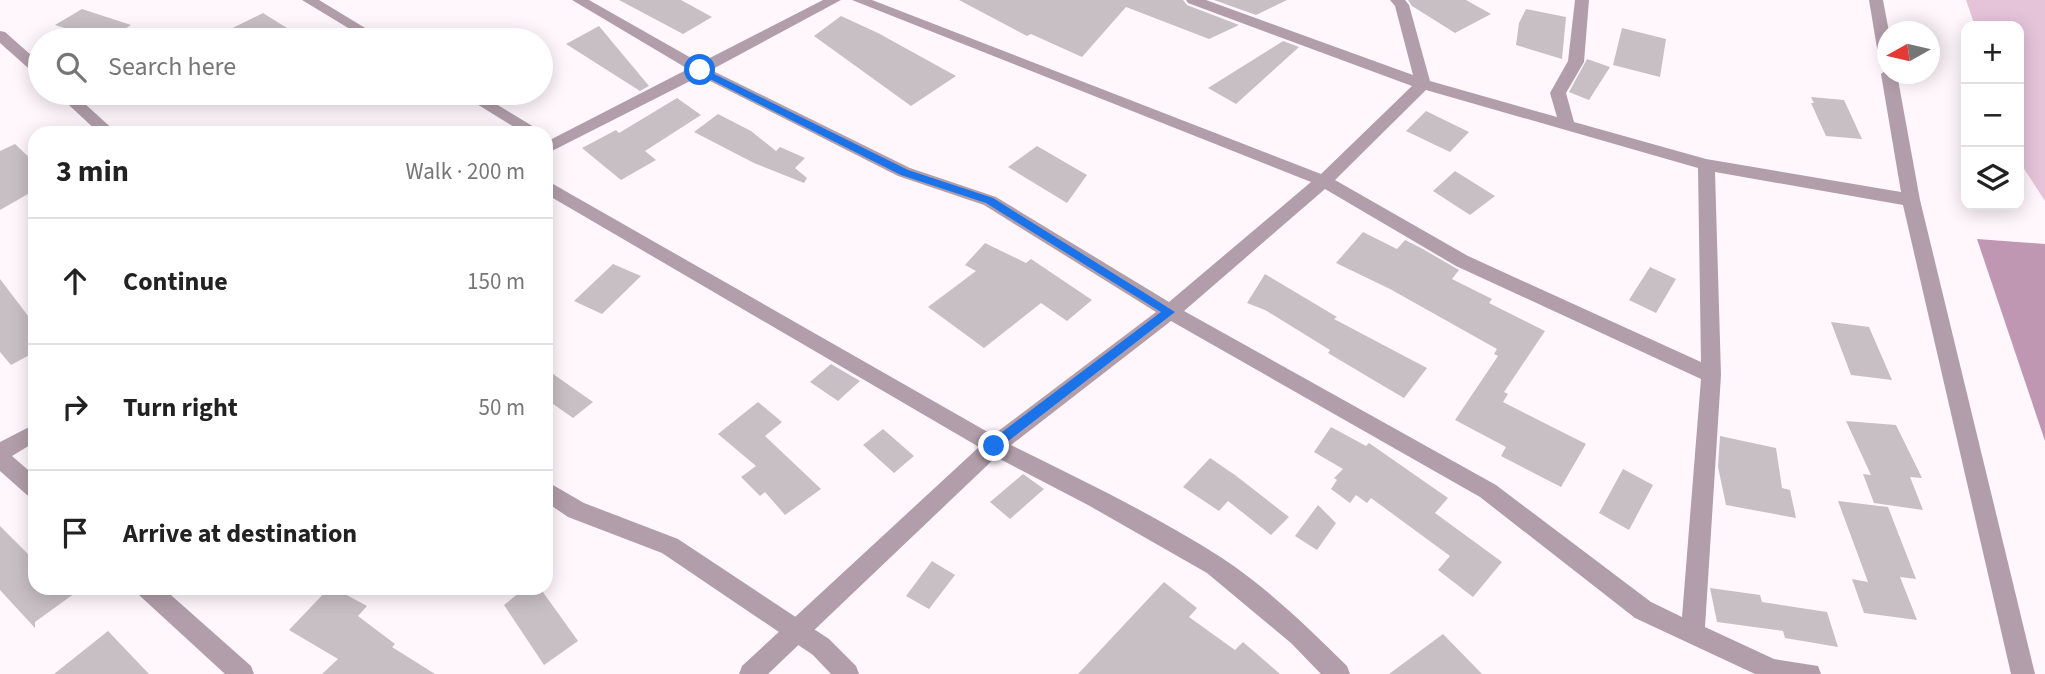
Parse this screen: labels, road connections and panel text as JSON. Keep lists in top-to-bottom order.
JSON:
{
  "north": "left",
  "page": {
    "map_buttons": ["+", "−"],
    "search": "Search here",
    "heading": ["3 min", "Walk · 200 m"],
    "list": [
      ["Continue", "150 m"],
      ["Turn right", "50 m"],
      "Arrive at destination"
    ]
  }
}
